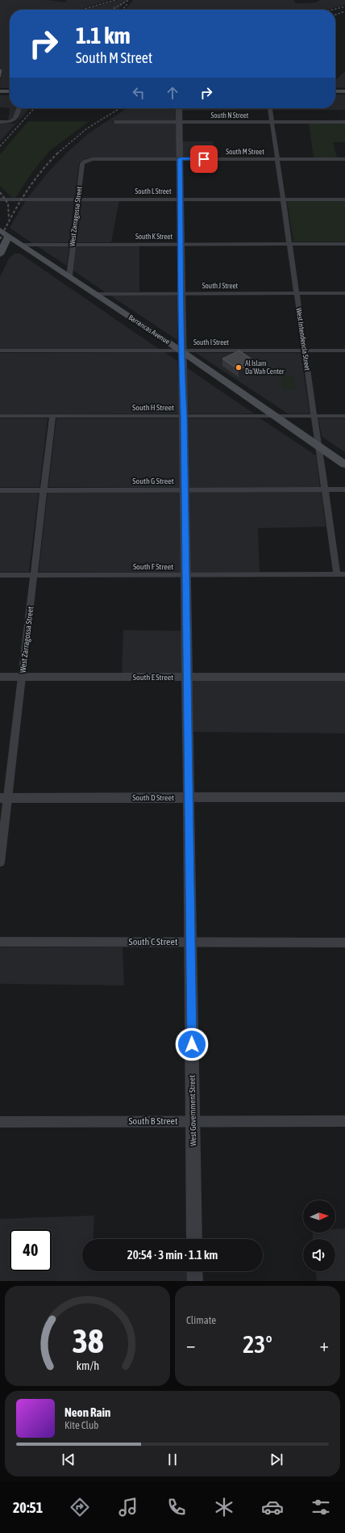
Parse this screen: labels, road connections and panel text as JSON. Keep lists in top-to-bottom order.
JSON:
{
  "streets": {
    "main road": ["Barrancas Avenue"],
    "street": [
      "South N Street",
      "South M Street",
      "South L Street",
      "West Zarragossa Street",
      "South K Street",
      "South J Street",
      "West Intendencia Street",
      "South I Street",
      "South H Street",
      "South G Street",
      "South F Street",
      "South E Street",
      "South D Street",
      "South C Street",
      "West Government Street",
      "South B Street"
    ]
  },
  "crossings": [
    ["South N Street", "West Intendencia Street"],
    ["South N Street", "West Government Street"],
    ["South M Street", "West Zarragossa Street"],
    ["South M Street", "West Intendencia Street"],
    ["South M Street", "West Government Street"],
    ["South L Street", "West Zarragossa Street"],
    ["South L Street", "West Intendencia Street"],
    ["South L Street", "West Government Street"],
    ["West Zarragossa Street", "South K Street"],
    ["West Zarragossa Street", "Barrancas Avenue"],
    ["West Zarragossa Street", "South H Street"],
    ["West Zarragossa Street", "South G Street"],
    ["West Zarragossa Street", "South F Street"],
    ["West Zarragossa Street", "South E Street"],
    ["West Zarragossa Street", "South D Street"],
    ["South K Street", "Barrancas Avenue"],
    ["South K Street", "West Intendencia Street"],
    ["South K Street", "West Government Street"],
    ["South J Street", "Barrancas Avenue"],
    ["South J Street", "West Intendencia Street"],
    ["South J Street", "West Government Street"],
    ["Barrancas Avenue", "West Intendencia Street"],
    ["Barrancas Avenue", "South I Street"],
    ["Barrancas Avenue", "South H Street"],
    ["Barrancas Avenue", "West Government Street"],
    ["West Intendencia Street", "South I Street"],
    ["West Intendencia Street", "South H Street"],
    ["West Intendencia Street", "South G Street"],
    ["West Intendencia Street", "South F Street"],
    ["South I Street", "West Government Street"],
    ["South H Street", "West Government Street"],
    ["South G Street", "West Government Street"],
    ["South F Street", "West Government Street"],
    ["South E Street", "West Government Street"],
    ["South D Street", "West Government Street"],
    ["South C Street", "West Government Street"],
    ["West Government Street", "South B Street"]
  ],
  "places": ["Al Islam Da'Wah Center"],
  "north": "right",
  "page": {
    "turn": ["1.1 km", "South M Street"],
    "limit": "40",
    "trip": "20:54 · 3 min · 1.1 km",
    "tile": "Climate",
    "heat": ["−", "23°", "+"],
    "song": ["Neon Rain", "Kite Club"],
    "tabs": "20:51",
    "gauge": ["38", "km/h"]
  }
}
